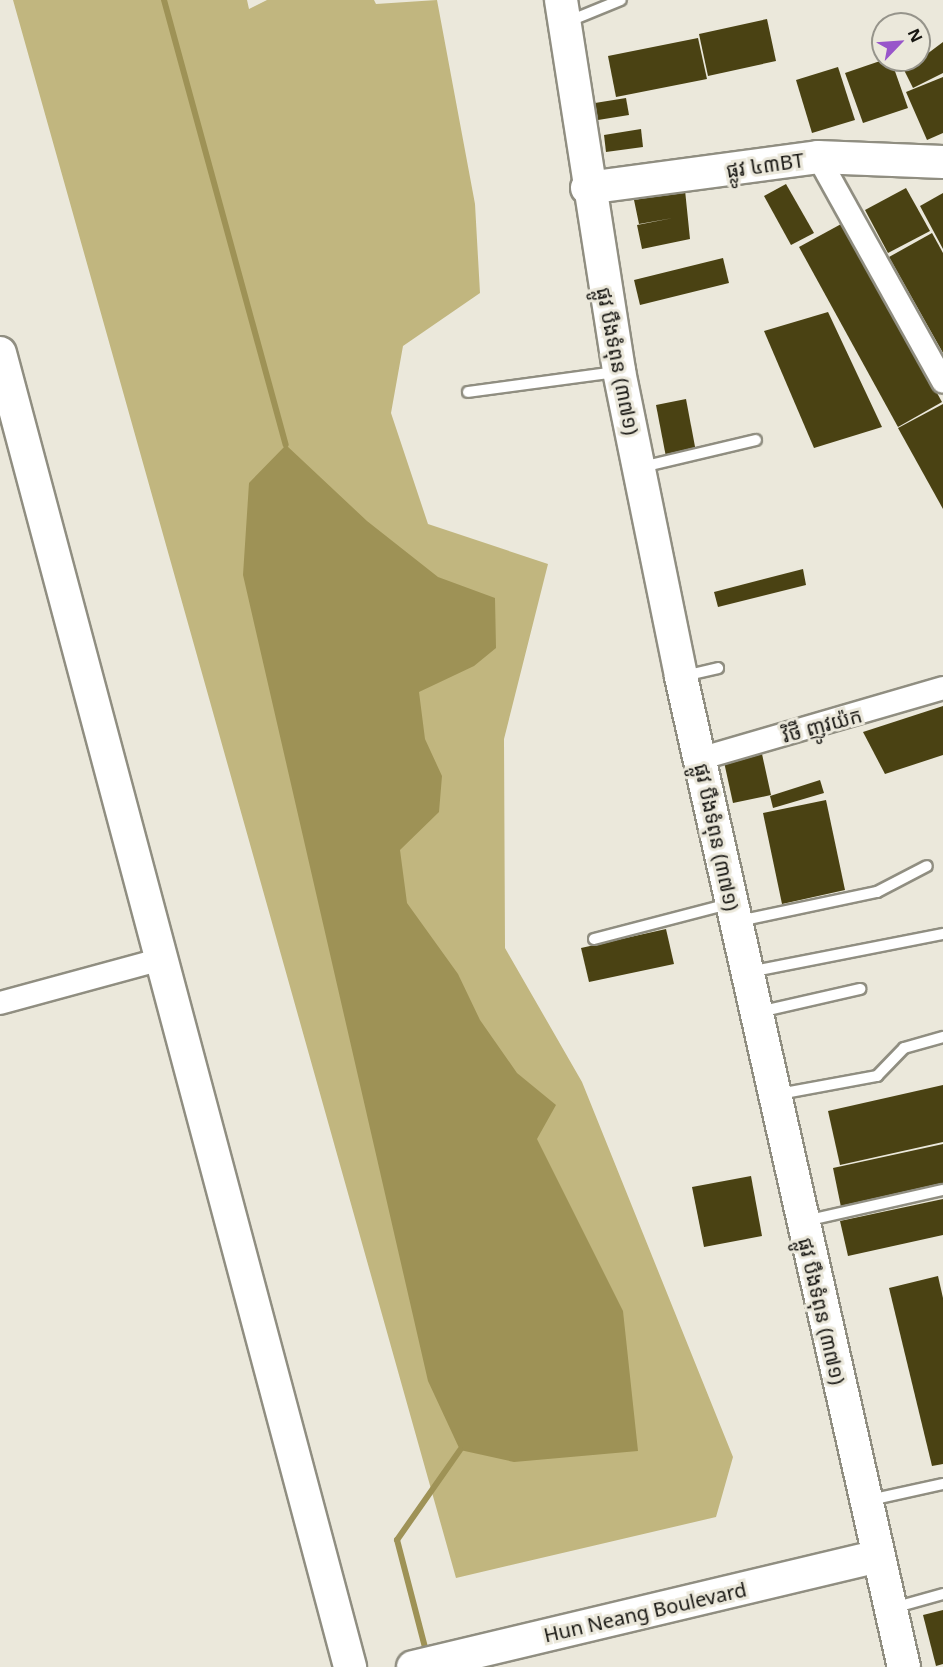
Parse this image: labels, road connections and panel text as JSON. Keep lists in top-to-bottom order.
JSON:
{
  "streets": {
    "main road": ["ផ្លូវ ៤៣BT", "ផ្លូវ បឹងទំពុន (៣៧១)", "Hun Neang Boulevard"],
    "street": ["វិថី ញូវយ៉ក"]
  },
  "crossings": [
    ["ផ្លូវ ៤៣BT", "ផ្លូវ បឹងទំពុន (៣៧១)"],
    ["ផ្លូវ បឹងទំពុន (៣៧១)", "វិថី ញូវយ៉ក"],
    ["ផ្លូវ បឹងទំពុន (៣៧១)", "Hun Neang Boulevard"]
  ],
  "north": "top right"
}
